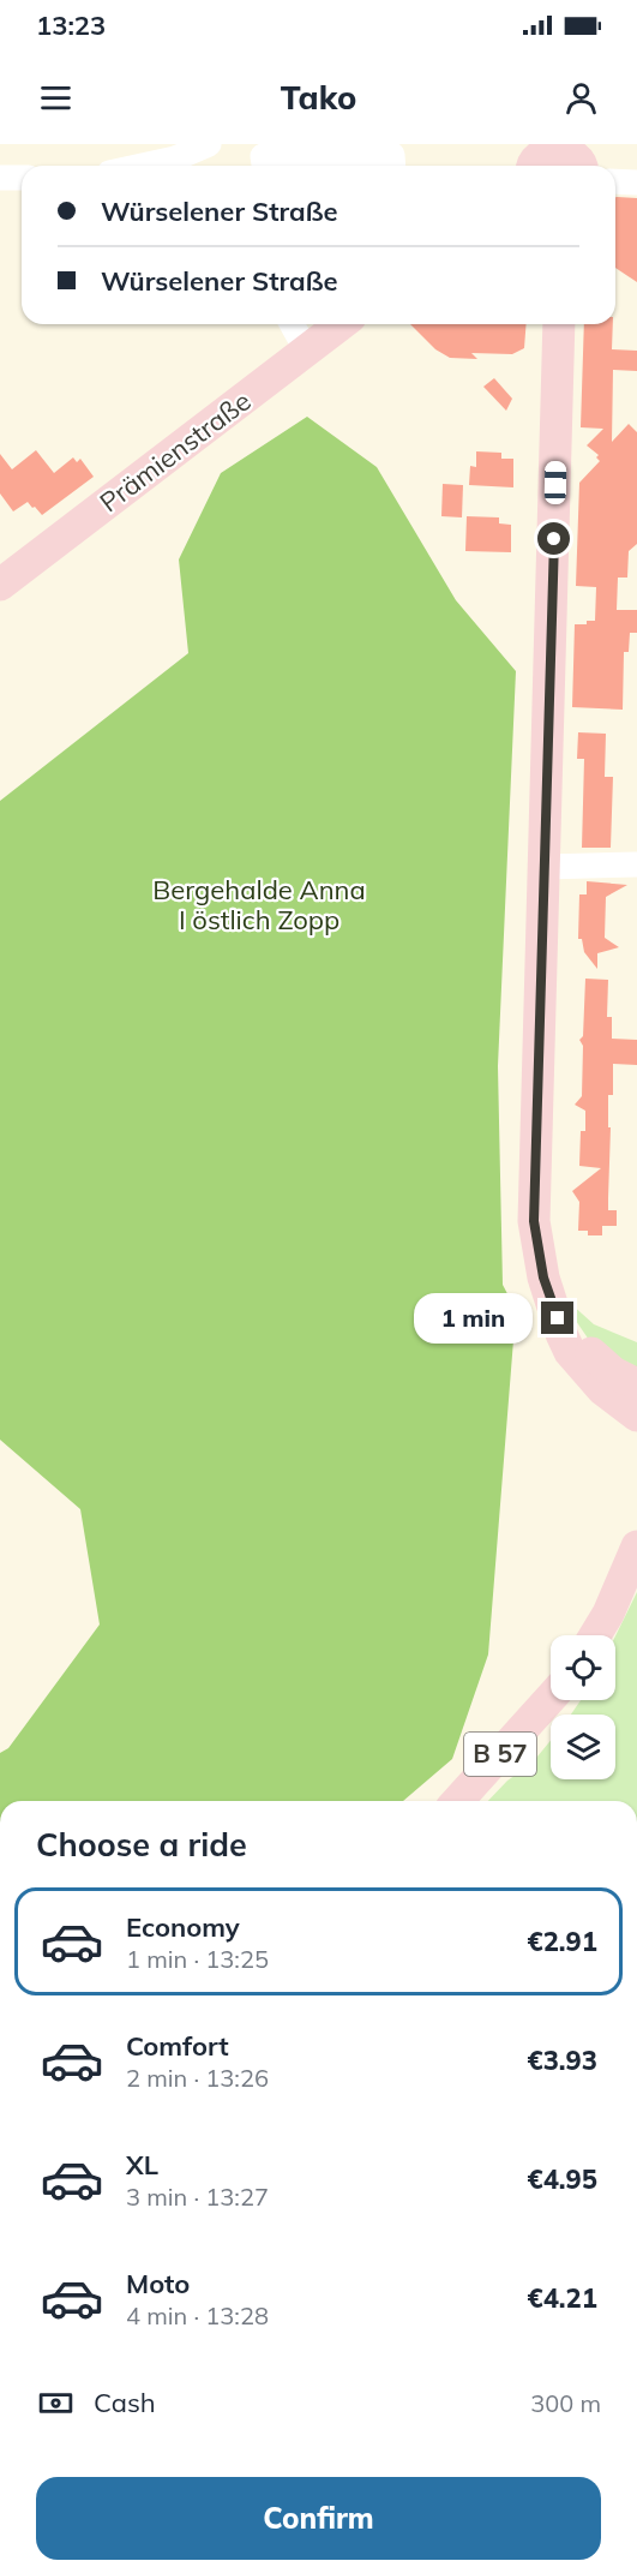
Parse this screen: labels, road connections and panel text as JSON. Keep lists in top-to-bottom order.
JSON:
{
  "streets": {
    "main road": ["Prämienstraße", "B 57"]
  },
  "parks": ["Bergehalde Anna I östlich Zopp"],
  "page": {
    "status": "13:23",
    "header": "Tako",
    "banner": ["Würselener Straße", "Würselener Straße"],
    "bubble": "1 min",
    "heading": "Choose a ride",
    "list": [
      {
        "name": "Economy",
        "note": "1 min · 13:25",
        "value": "€2.91"
      },
      {
        "name": "Comfort",
        "note": "2 min · 13:26",
        "value": "€3.93"
      },
      {
        "name": "XL",
        "note": "3 min · 13:27",
        "value": "€4.95"
      },
      {
        "name": "Moto",
        "note": "4 min · 13:28",
        "value": "€4.21"
      }
    ],
    "pay": ["Cash", "300 m"],
    "buttons": "Confirm"
  }
}
